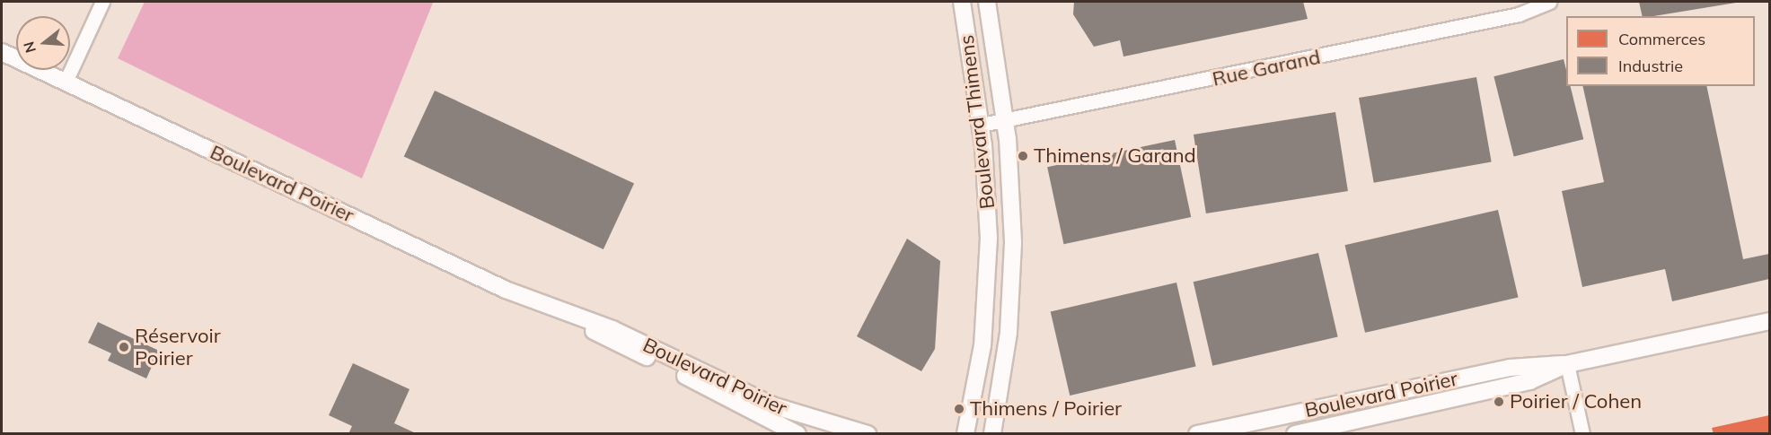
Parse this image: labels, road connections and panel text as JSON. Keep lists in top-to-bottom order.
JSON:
{
  "streets": {
    "street": ["Rue Garand", "Boulevard Thimens", "Boulevard Poirier"]
  },
  "crossings": [
    ["Rue Garand", "Boulevard Thimens"]
  ],
  "places": [
    "Thimens / Garand",
    "Réservoir Poirier",
    "Poirier / Cohen",
    "Thimens / Poirier"
  ],
  "legend": ["Commerces", "Industrie"],
  "north": "left"
}
